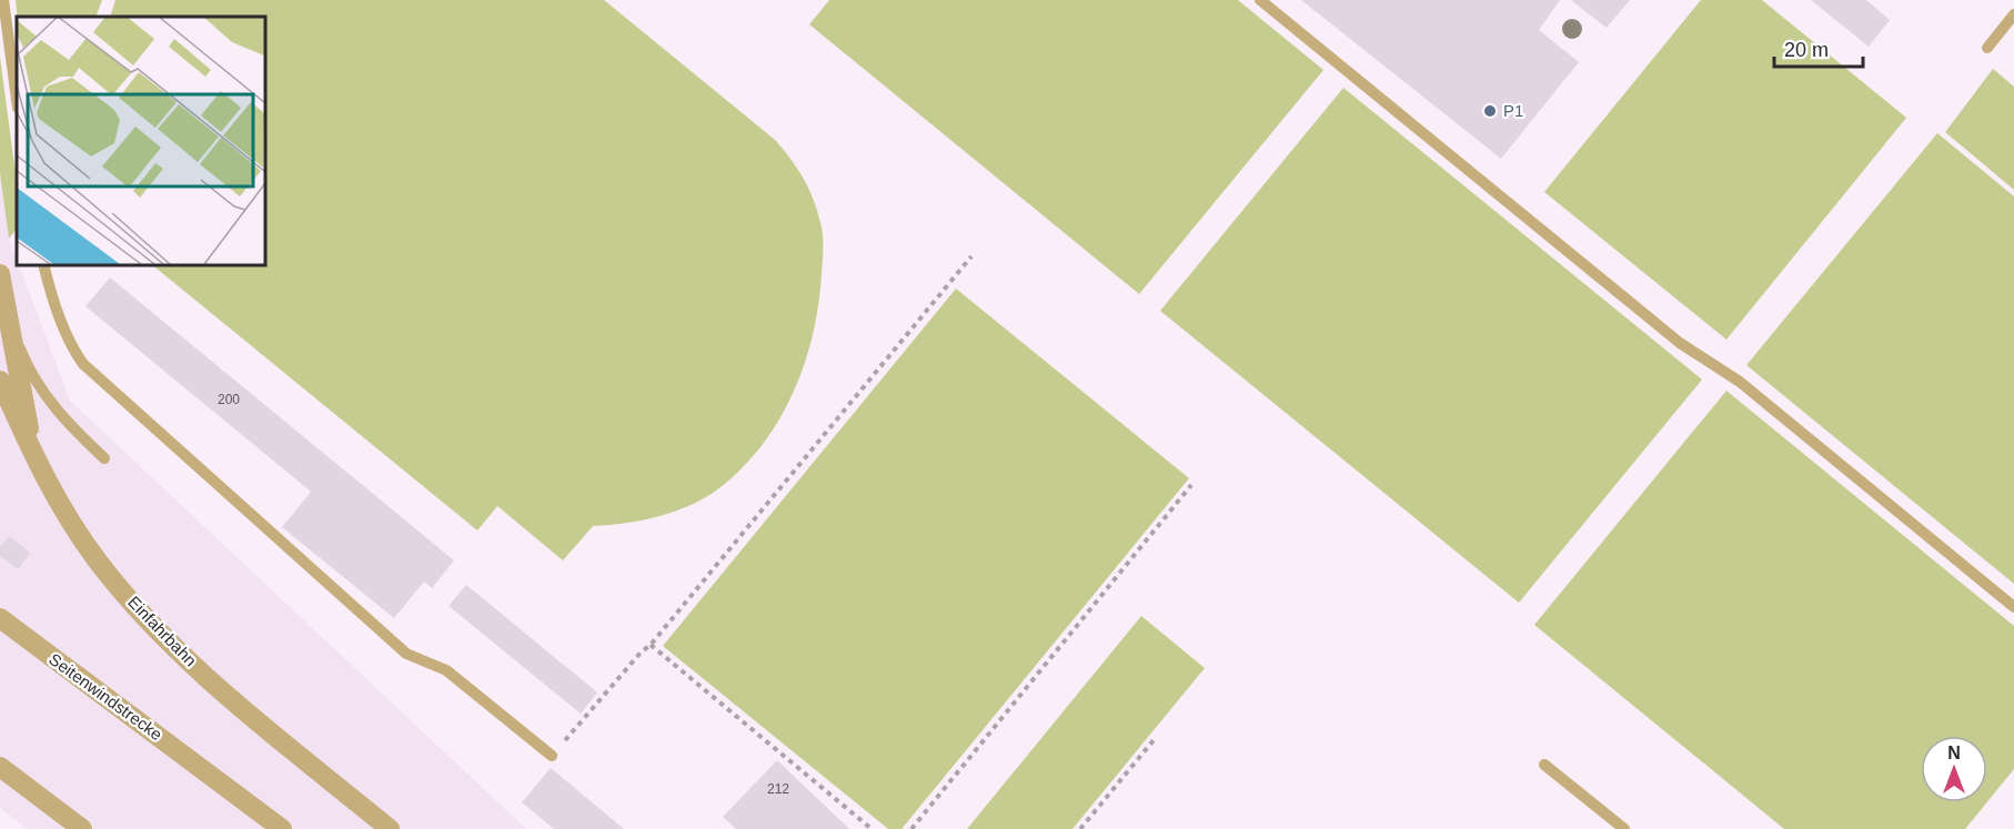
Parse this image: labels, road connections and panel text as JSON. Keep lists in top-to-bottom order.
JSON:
{
  "streets": {
    "street": ["Einfahrbahn", "Seitenwindstrecke"]
  },
  "places": ["P1"],
  "house_numbers": ["200", "212"],
  "scale_bar": "20 m",
  "north": "top"
}
